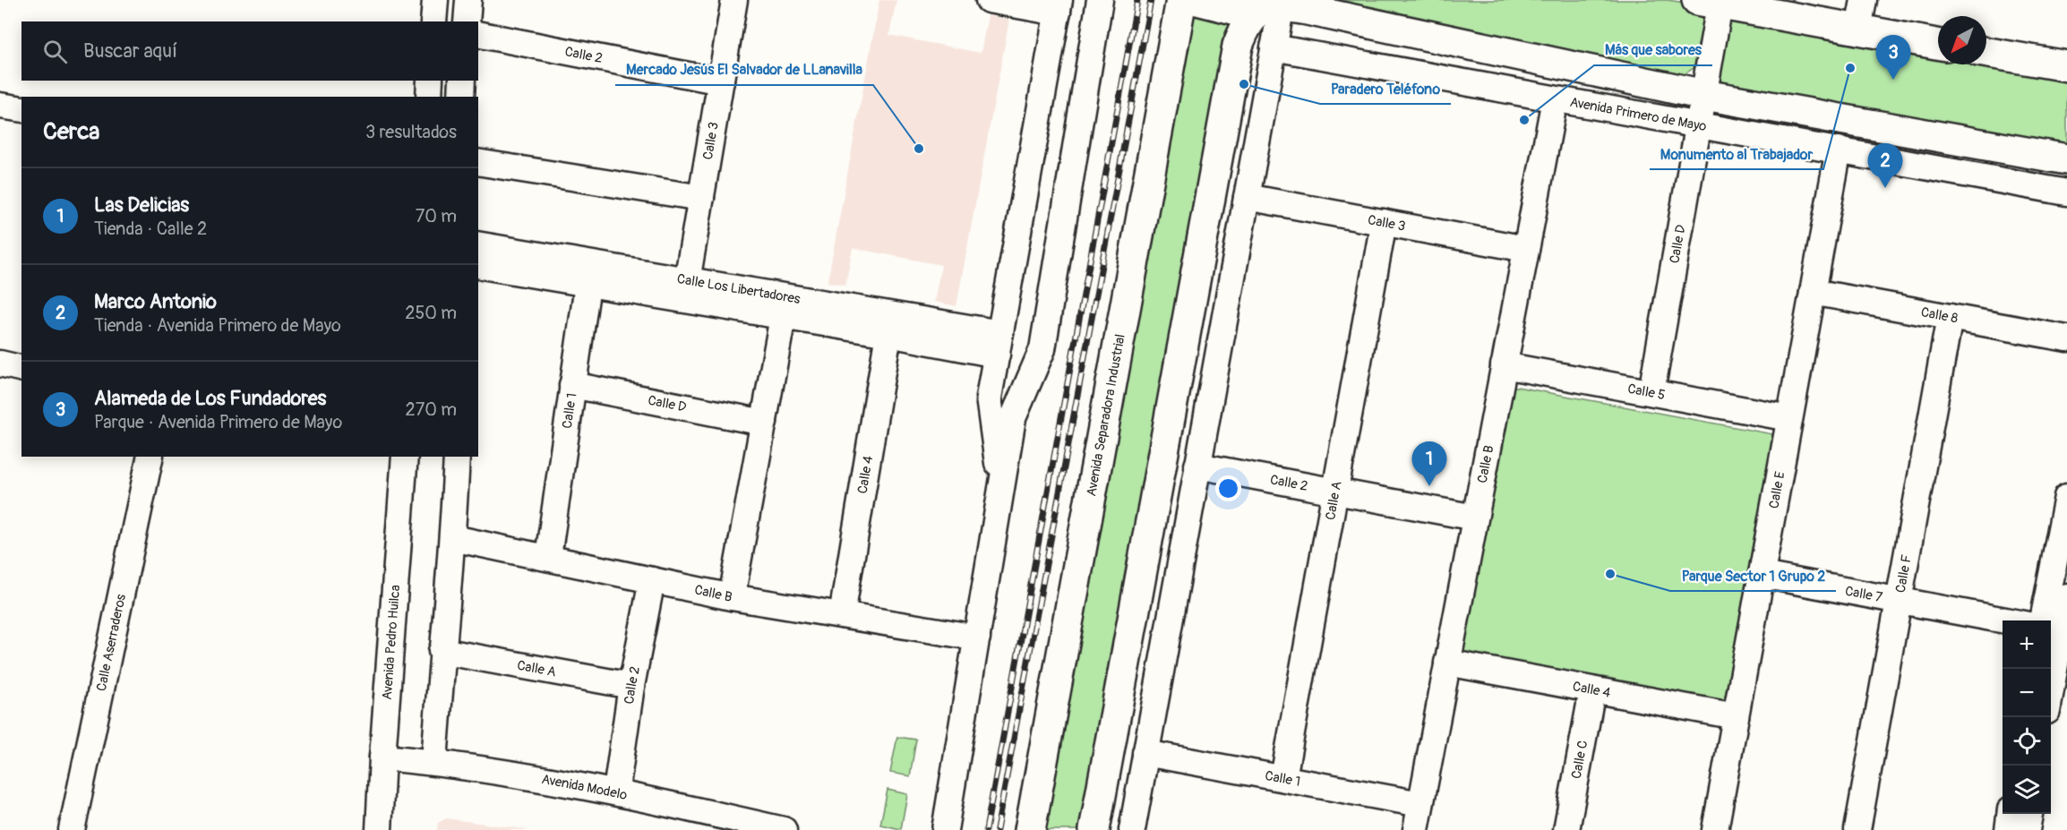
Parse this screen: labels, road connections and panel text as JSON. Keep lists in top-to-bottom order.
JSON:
{
  "streets": {
    "main road": ["Avenida Separadora Industrial"],
    "street": [
      "Calle 2",
      "Avenida Primero de Mayo",
      "Calle 3",
      "Calle D",
      "Calle Los Libertadores",
      "Calle 8",
      "Calle 5",
      "Calle 1",
      "Calle B",
      "Calle 4",
      "Calle E",
      "Calle A",
      "Calle F",
      "Calle 7",
      "Calle Aserraderos",
      "Avenida Pedro Huilca",
      "Calle C",
      "Avenida Modelo"
    ]
  },
  "crossings": [
    ["Calle 2", "Calle 3"],
    ["Calle 2", "Calle B"],
    ["Calle 2", "Calle A"],
    ["Calle 2", "Avenida Modelo"],
    ["Avenida Primero de Mayo", "Calle D"],
    ["Avenida Primero de Mayo", "Calle B"],
    ["Avenida Primero de Mayo", "Calle E"],
    ["Calle 3", "Calle Los Libertadores"],
    ["Calle 3", "Calle B"],
    ["Calle 3", "Calle A"],
    ["Calle D", "Calle 5"],
    ["Calle D", "Calle 1"],
    ["Calle Los Libertadores", "Calle 1"],
    ["Calle Los Libertadores", "Calle 4"],
    ["Calle 8", "Calle E"],
    ["Calle 8", "Calle F"],
    ["Calle 5", "Calle B"],
    ["Calle 5", "Calle E"],
    ["Calle 1", "Calle B"],
    ["Calle 1", "Calle A"],
    ["Calle B", "Calle 4"],
    ["Calle 4", "Calle E"],
    ["Calle 4", "Calle C"],
    ["Calle E", "Calle 7"],
    ["Calle F", "Calle 7"],
    ["Avenida Pedro Huilca", "Avenida Modelo"]
  ],
  "places": [
    "Monumento al Trabajador",
    "Paradero Teléfono",
    "Más que sabores",
    "Mercado Jesús El Salvador de LLanavilla",
    "Parque Sector 1 Grupo 2"
  ],
  "north": "bottom left",
  "page": {
    "search": "Buscar aquí",
    "pins": ["3", "2", "1"],
    "heading": ["Cerca", "3 resultados"],
    "list": [
      {
        "mark": "1",
        "name": "Las Delicias",
        "note": "Tienda · Calle 2",
        "value": "70 m"
      },
      {
        "mark": "2",
        "name": "Marco Antonio",
        "note": "Tienda · Avenida Primero de Mayo",
        "value": "250 m"
      },
      {
        "mark": "3",
        "name": "Alameda de Los Fundadores",
        "note": "Parque · Avenida Primero de Mayo",
        "value": "270 m"
      }
    ],
    "map_buttons": ["+", "−"]
  }
}
